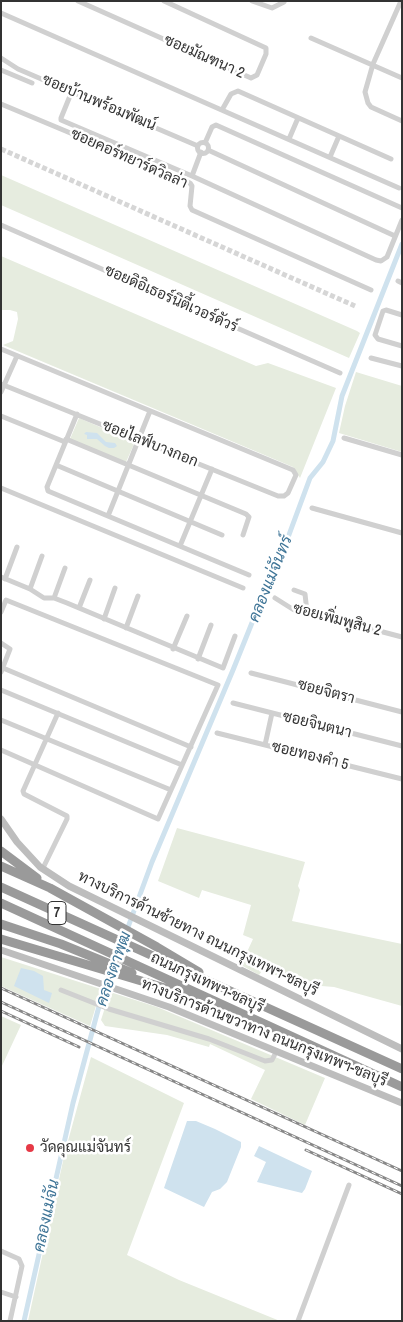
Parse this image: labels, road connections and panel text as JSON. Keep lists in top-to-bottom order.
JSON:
{
  "streets": {
    "highway": ["7", "ถนนกรุงเทพฯ-ชลบุรี"],
    "main road": ["ทางบริการด้านซ้ายทาง ถนนกรุงเทพฯ-ชลบุรี", "ทางบริการด้านขวาทาง ถนนกรุงเทพฯ-ชลบุรี"],
    "street": [
      "ซอยมัณฑนา 2",
      "ซอยบ้านพร้อมพัฒน์",
      "ซอยคอร์ทยาร์ดวิลล่า",
      "ซอยดิอิเธอร์นิตี้เวอร์ดัวร์",
      "ซอยไลฟ์บางกอก",
      "ซอยเพิ่มพูสิน 2",
      "ซอยจิตรา",
      "ซอยจินตนา",
      "ซอยทองคำ 5"
    ]
  },
  "water": ["คลองแม่จันทร์", "คลองตาพุฒ", "คลองแม่จัน"],
  "places": ["วัดคุณแม่จันทร์"]
}
